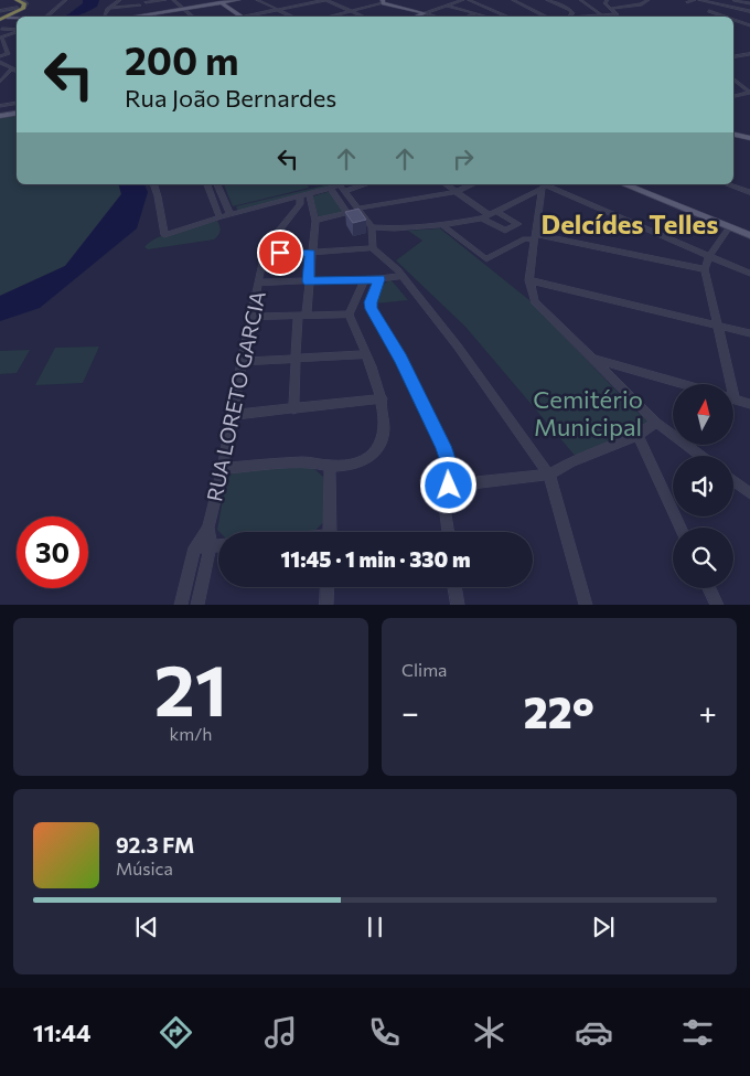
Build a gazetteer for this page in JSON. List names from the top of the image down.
{
  "streets": {
    "street": ["RUA LORETO GARCIA"]
  },
  "districts": ["Delcídes Telles"],
  "parks": ["Cemitério Municipal"],
  "north": "top",
  "page": {
    "turn": ["200 m", "Rua João Bernardes"],
    "limit": "30",
    "trip": "11:45 · 1 min · 330 m",
    "tile": [
      ["21", "km/h"],
      "Clima"
    ],
    "heat": ["−", "22°", "+"],
    "song": ["92.3 FM", "Música"],
    "tabs": "11:44"
  }
}
